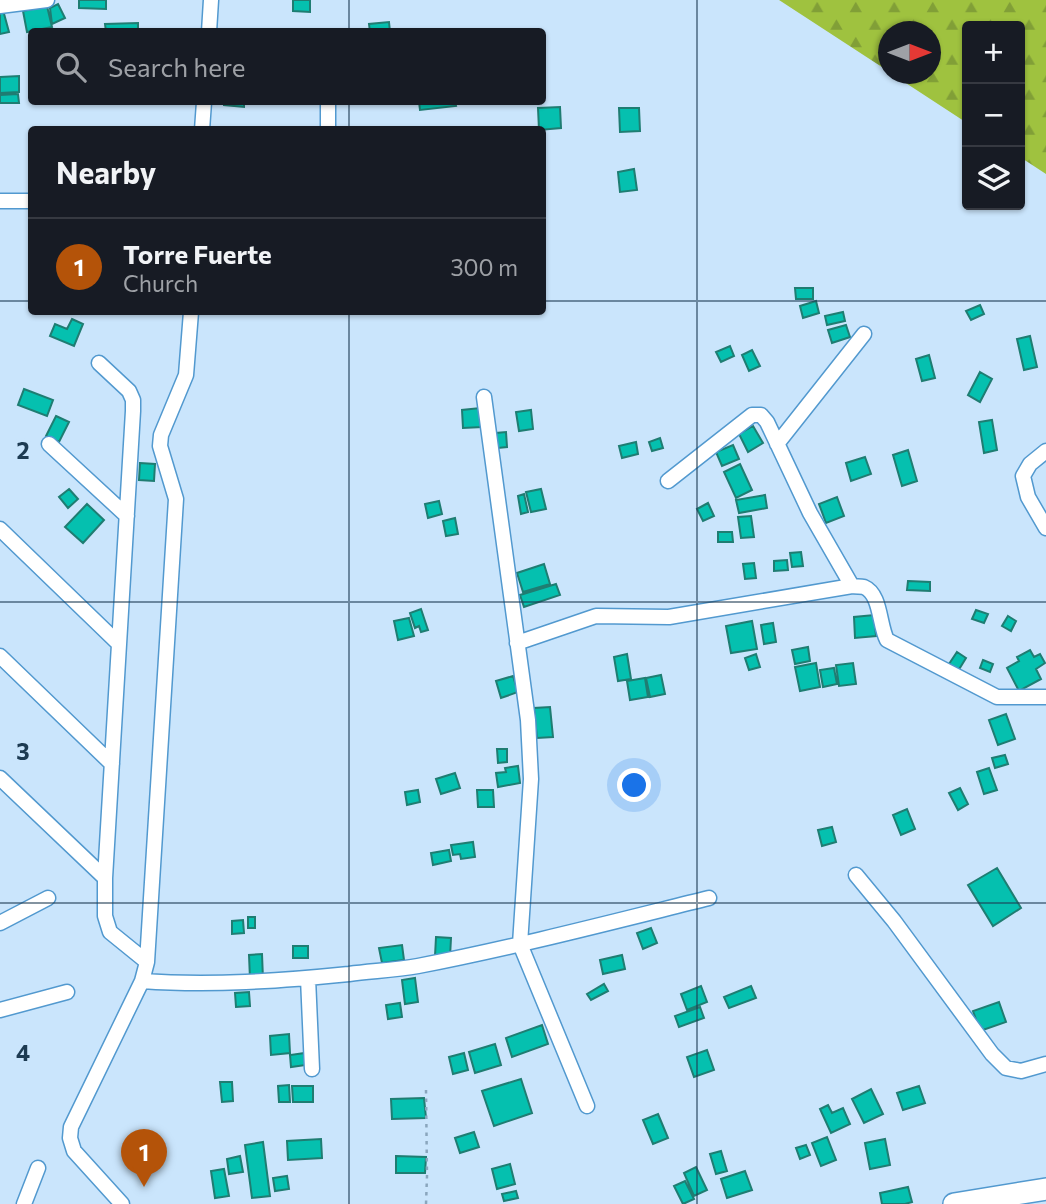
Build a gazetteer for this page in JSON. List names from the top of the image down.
{
  "north": "right",
  "page": {
    "map_buttons": ["+", "−"],
    "search": "Search here",
    "heading": "Nearby",
    "list": [
      {
        "mark": "1",
        "name": "Torre Fuerte",
        "note": "Church",
        "value": "300 m"
      }
    ],
    "pins": "1"
  },
  "grid": {
    "rows": ["2", "3", "4"]
  }
}
